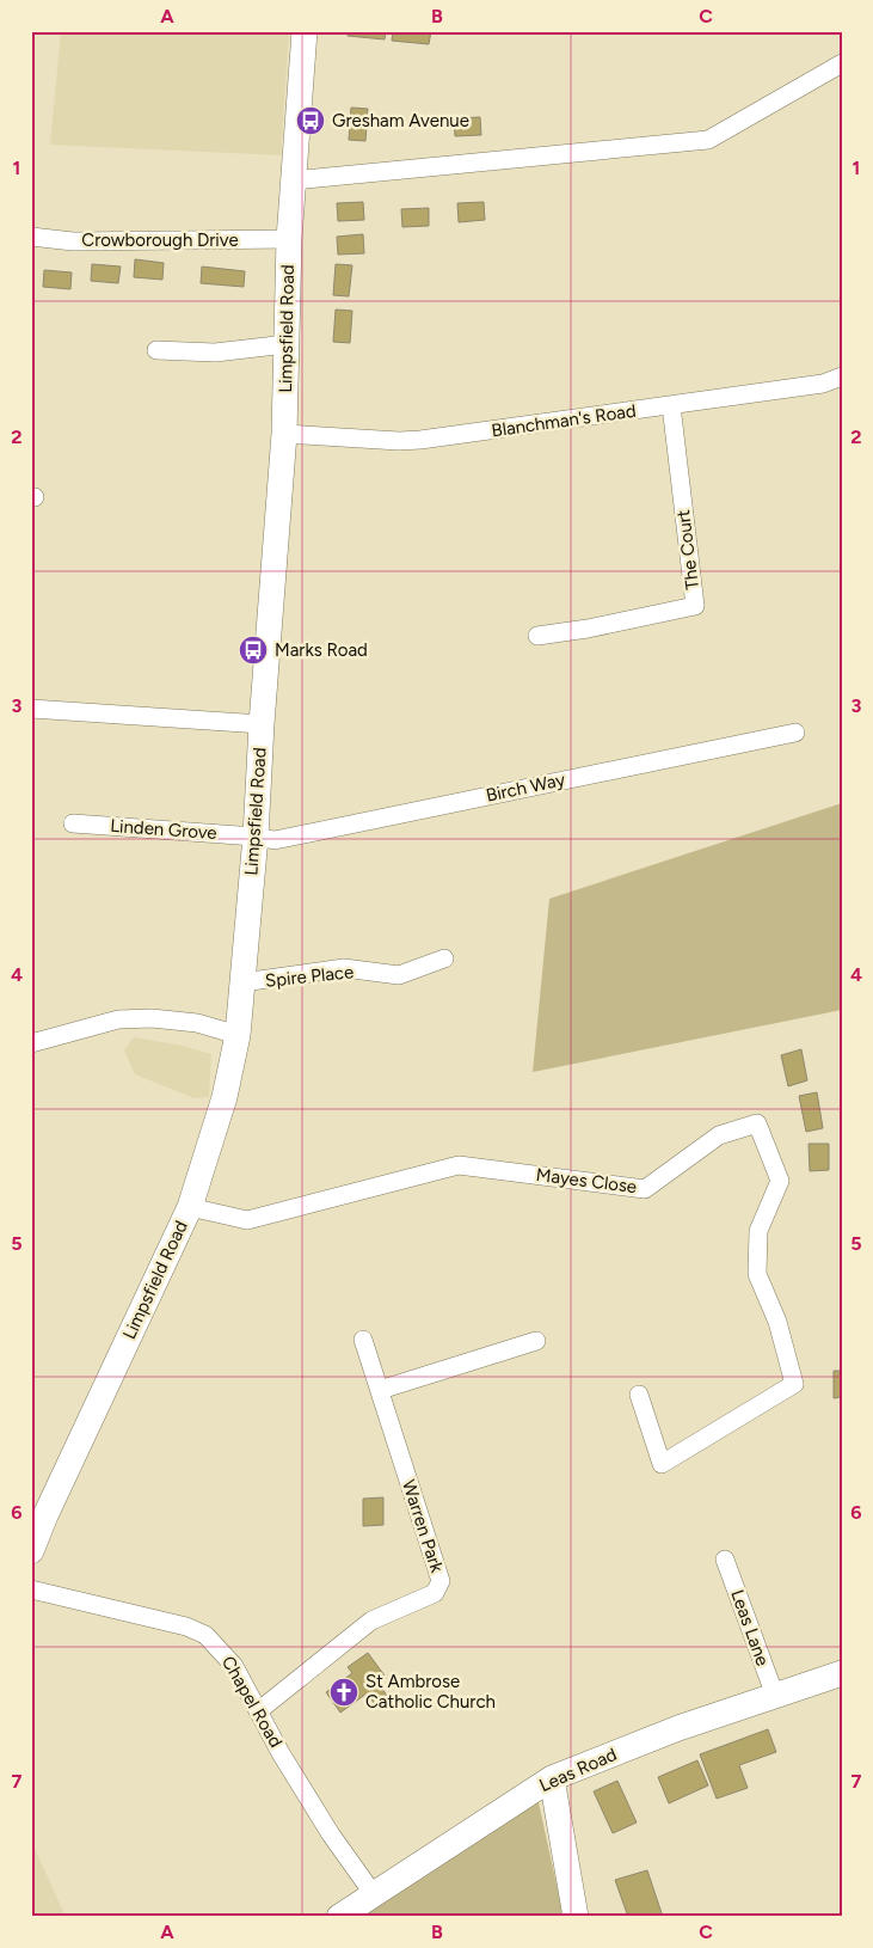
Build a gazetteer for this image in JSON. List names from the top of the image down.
{
  "streets": {
    "main road": ["Limpsfield Road", "Leas Road"],
    "street": [
      "Crowborough Drive",
      "Blanchman's Road",
      "The Court",
      "Birch Way",
      "Linden Grove",
      "Spire Place",
      "Mayes Close",
      "Warren Park",
      "Leas Lane",
      "Chapel Road"
    ]
  },
  "crossings": [
    ["Crowborough Drive", "Limpsfield Road"],
    ["Limpsfield Road", "Blanchman's Road"],
    ["Limpsfield Road", "Birch Way"],
    ["Limpsfield Road", "Linden Grove"],
    ["Limpsfield Road", "Spire Place"],
    ["Limpsfield Road", "Mayes Close"],
    ["Blanchman's Road", "The Court"],
    ["Birch Way", "Linden Grove"],
    ["Warren Park", "Chapel Road"],
    ["Leas Lane", "Leas Road"],
    ["Chapel Road", "Leas Road"]
  ],
  "places": {
    "bus stop": ["Gresham Avenue", "Marks Road"],
    "church": ["St Ambrose Catholic Church"]
  },
  "grid": {
    "columns": ["A", "B", "C"],
    "rows": [
      "1",
      "2",
      "3",
      "4",
      "5",
      "6",
      "7"
    ]
  }
}
